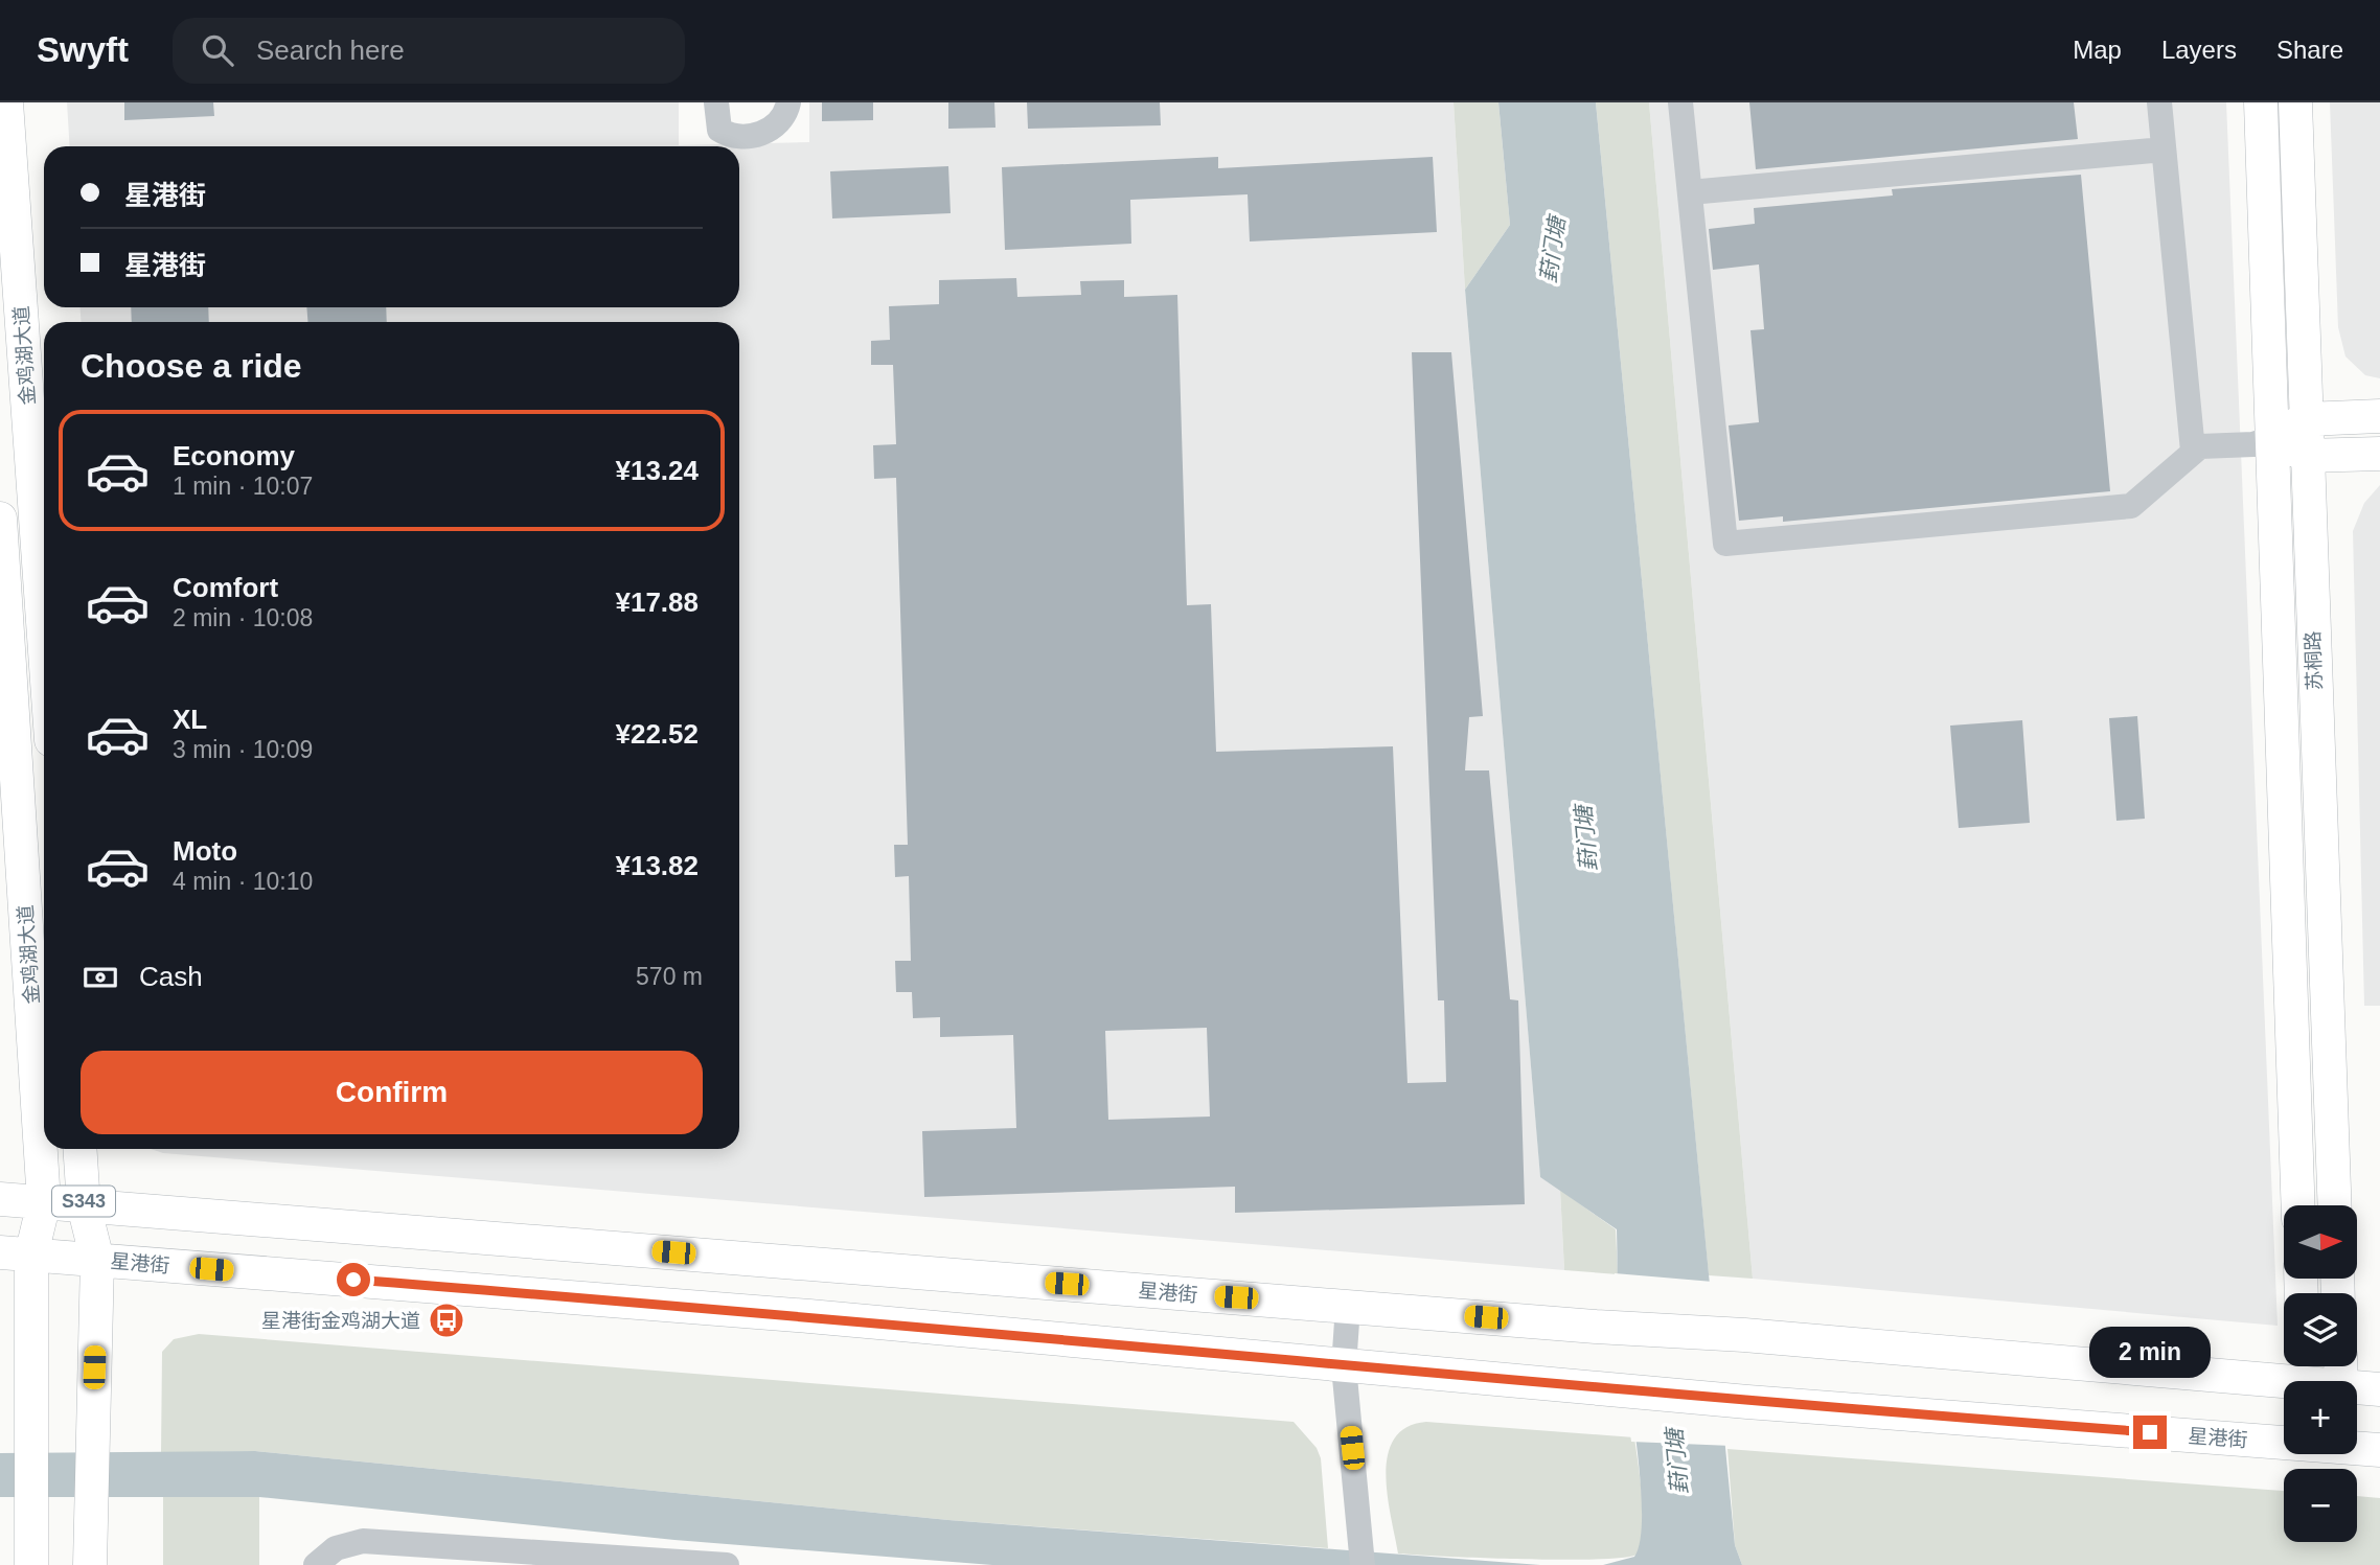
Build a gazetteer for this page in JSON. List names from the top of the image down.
{
  "streets": {
    "main road": [
      "金鸡湖大道",
      "苏桐路",
      "S343",
      "星港街"
    ]
  },
  "crossings": [
    ["金鸡湖大道", "星港街"],
    ["S343", "星港街"]
  ],
  "water": ["葑门塘"],
  "places": {
    "bus stop": ["星港街金鸡湖大道"]
  },
  "north": "right",
  "page": {
    "header": "Swyft",
    "search": "Search here",
    "nav": ["Map", "Layers", "Share"],
    "banner": ["星港街", "星港街"],
    "heading": "Choose a ride",
    "list": [
      {
        "name": "Economy",
        "note": "1 min · 10:07",
        "value": "¥13.24"
      },
      {
        "name": "Comfort",
        "note": "2 min · 10:08",
        "value": "¥17.88"
      },
      {
        "name": "XL",
        "note": "3 min · 10:09",
        "value": "¥22.52"
      },
      {
        "name": "Moto",
        "note": "4 min · 10:10",
        "value": "¥13.82"
      }
    ],
    "pay": ["Cash", "570 m"],
    "buttons": "Confirm",
    "map_buttons": ["+", "−"],
    "bubble": "2 min"
  }
}
